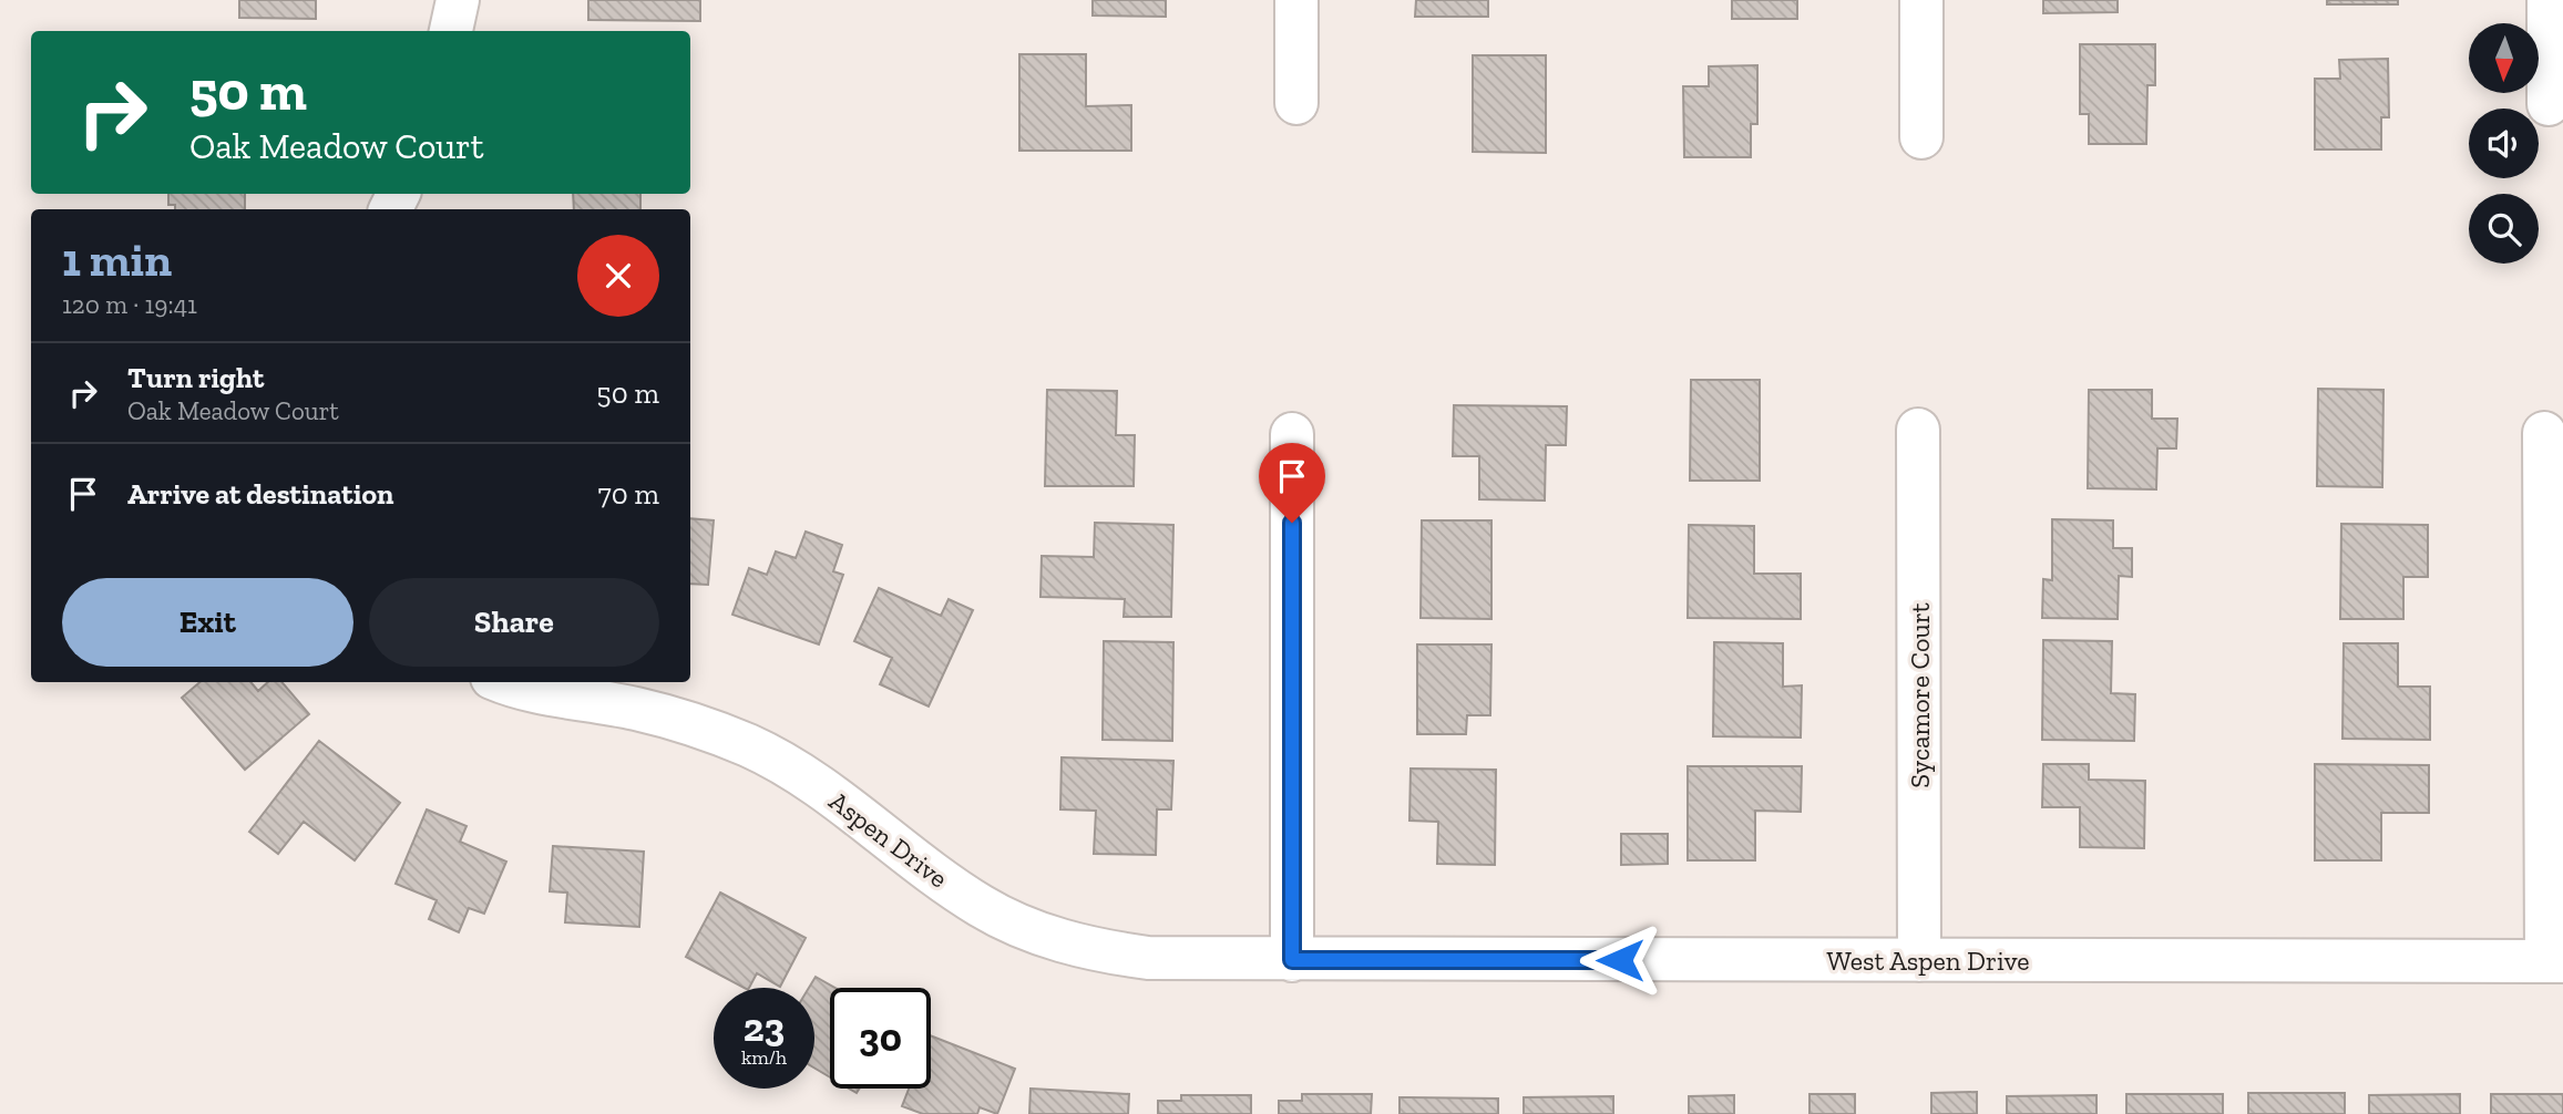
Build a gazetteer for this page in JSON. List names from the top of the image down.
{
  "streets": {
    "street": ["Sycamore Court", "Aspen Drive", "West Aspen Drive"]
  },
  "crossings": [
    ["Sycamore Court", "West Aspen Drive"],
    ["Aspen Drive", "West Aspen Drive"]
  ],
  "north": "bottom",
  "page": {
    "turn": ["50 m", "Oak Meadow Court"],
    "heading": ["1 min", "120 m · 19:41"],
    "list": [
      {
        "name": "Turn right",
        "note": "Oak Meadow Court",
        "value": "50 m"
      },
      {
        "name": "Arrive at destination",
        "value": "70 m"
      }
    ],
    "buttons": ["Exit", "Share"],
    "speed": "23 km/h",
    "limit": "30"
  }
}
